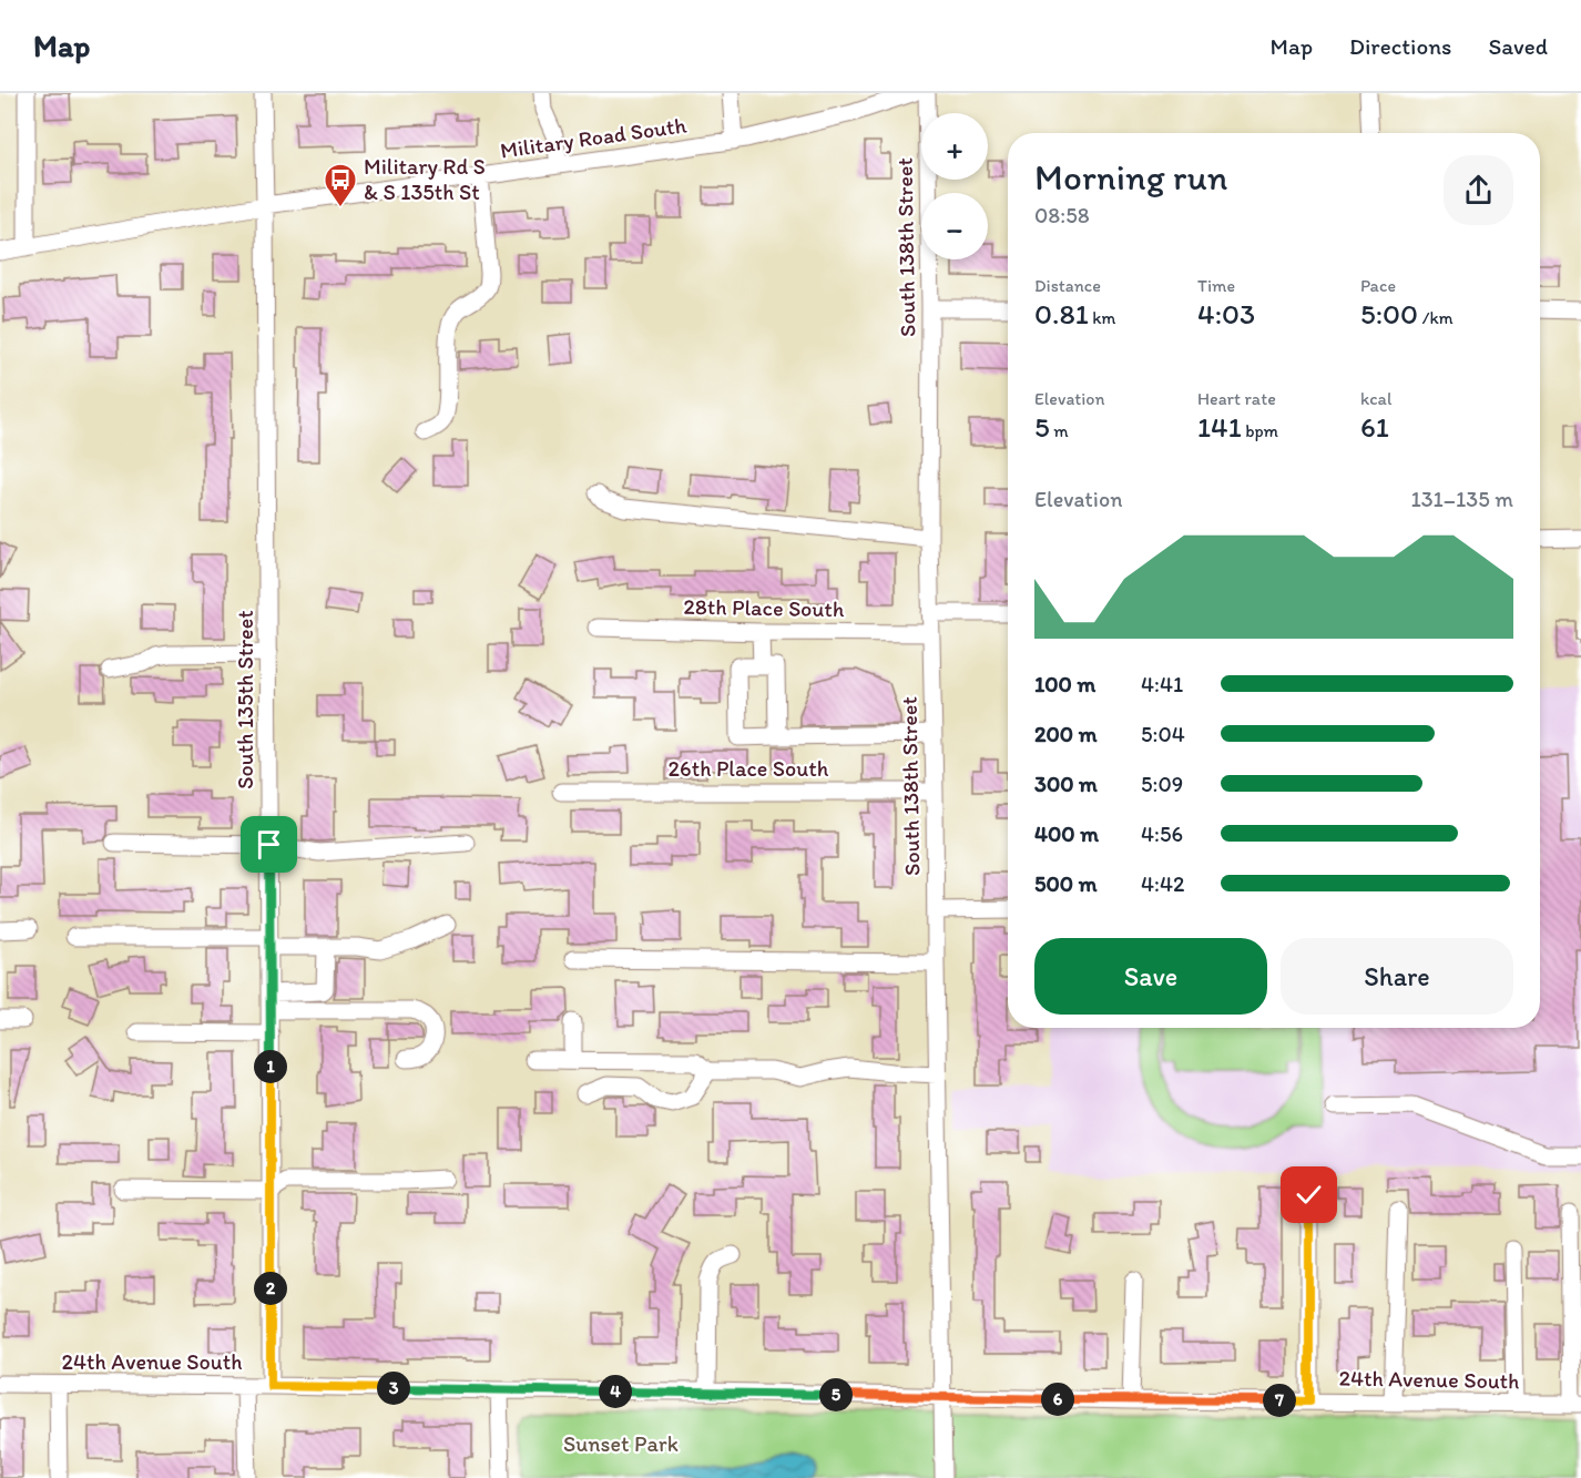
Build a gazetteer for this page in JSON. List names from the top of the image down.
{
  "streets": {
    "street": [
      "Military Road South",
      "South 138th Street",
      "28th Place South",
      "South 135th Street",
      "26th Place South",
      "24th Avenue South"
    ]
  },
  "crossings": [
    ["Military Road South", "South 135th Street"],
    ["South 138th Street", "28th Place South"],
    ["South 138th Street", "26th Place South"],
    ["South 138th Street", "24th Avenue South"],
    ["South 135th Street", "24th Avenue South"]
  ],
  "parks": ["Sunset Park"],
  "places": {
    "bus stop": ["Military Rd S & S 135th St"]
  },
  "page": {
    "header": "Map",
    "nav": ["Map", "Directions", "Saved"],
    "map_buttons": ["+", "−"],
    "heading": ["Morning run", "08:58"],
    "stats": [
      ["Distance", "0.81 km"],
      ["Time", "4:03"],
      ["Pace", "5:00 /km"],
      ["Elevation", "5 m"],
      ["Heart rate", "141 bpm"],
      ["kcal", "61"]
    ],
    "chart": ["Elevation", "131–135 m"],
    "list": [
      {
        "name": "100 m",
        "note": "4:41"
      },
      {
        "name": "200 m",
        "note": "5:04"
      },
      {
        "name": "300 m",
        "note": "5:09"
      },
      {
        "name": "400 m",
        "note": "4:56"
      },
      {
        "name": "500 m",
        "note": "4:42"
      }
    ],
    "buttons": ["Save", "Share"],
    "pins": [
      "1",
      "2",
      "3",
      "4",
      "5",
      "6",
      "7"
    ]
  }
}
